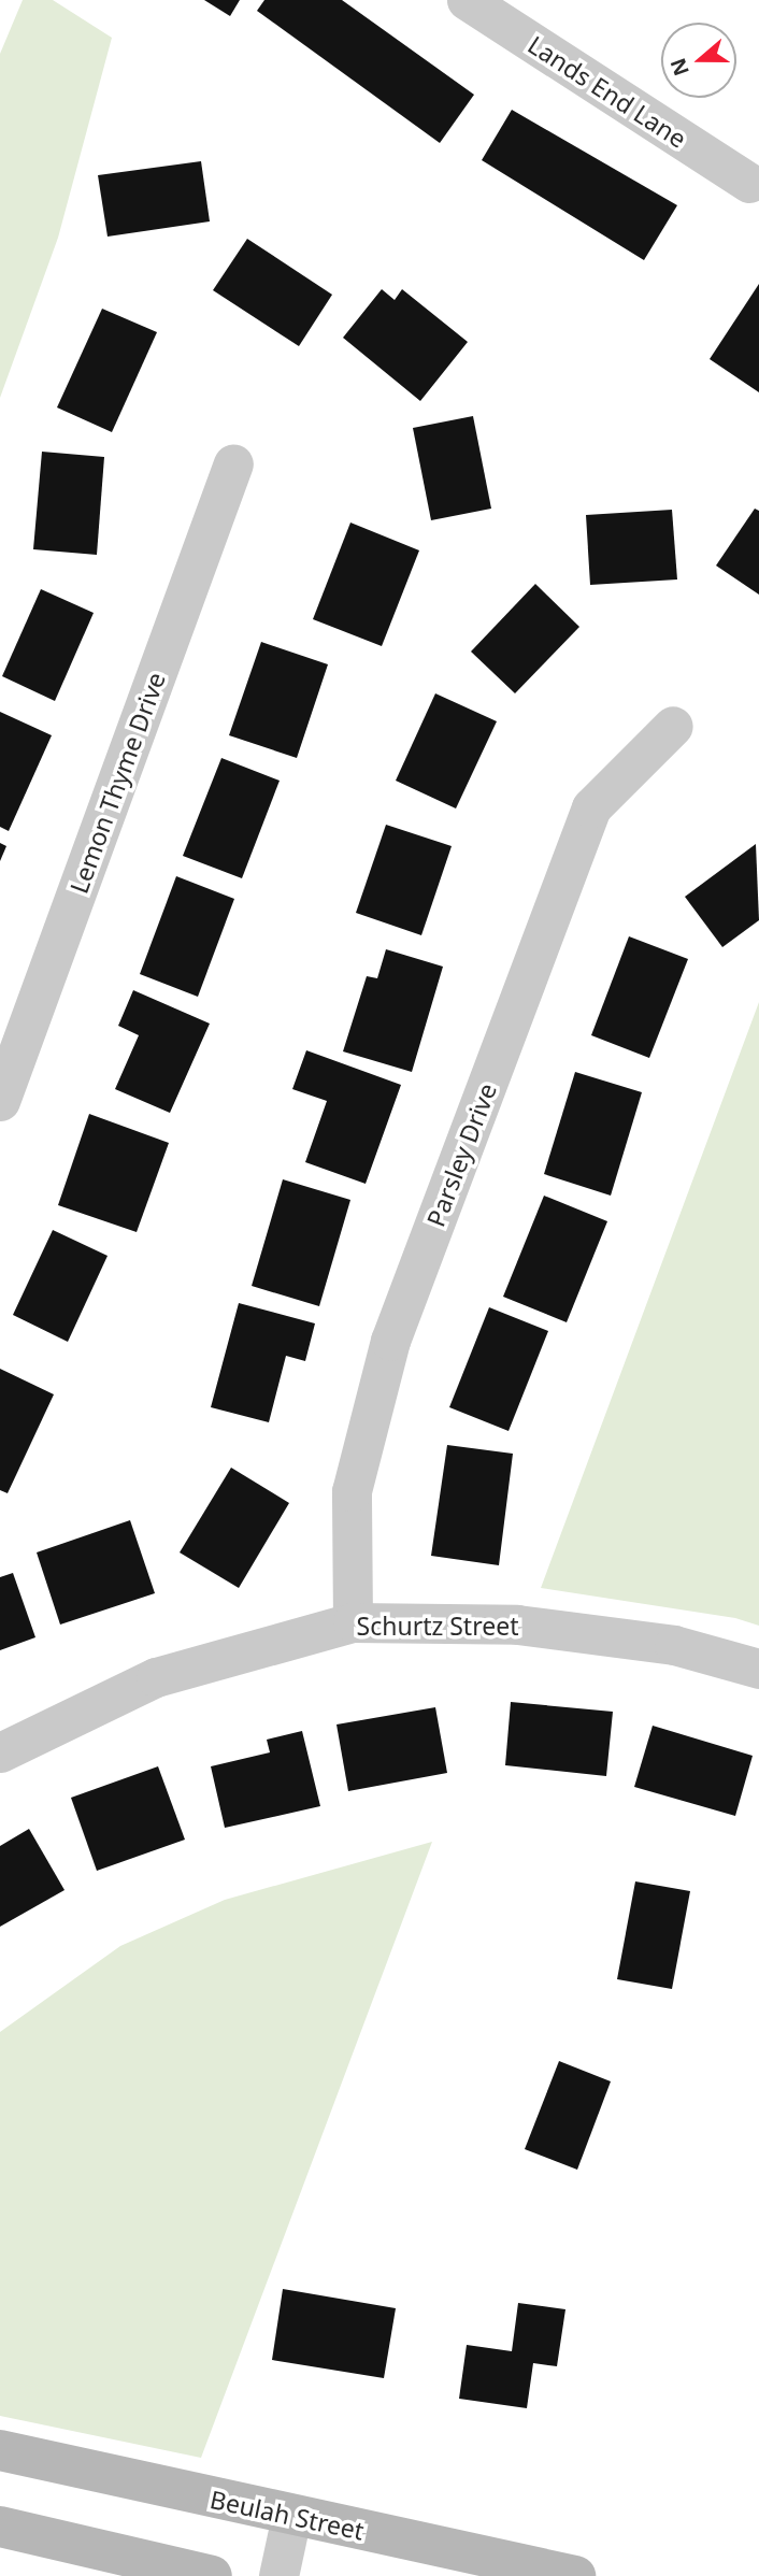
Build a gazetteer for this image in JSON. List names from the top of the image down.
{
  "streets": {
    "main road": ["Beulah Street"],
    "street": [
      "Lands End Lane",
      "Lemon Thyme Drive",
      "Parsley Drive",
      "Schurtz Street"
    ]
  },
  "crossings": [
    ["Parsley Drive", "Schurtz Street"]
  ],
  "north": "left"
}
